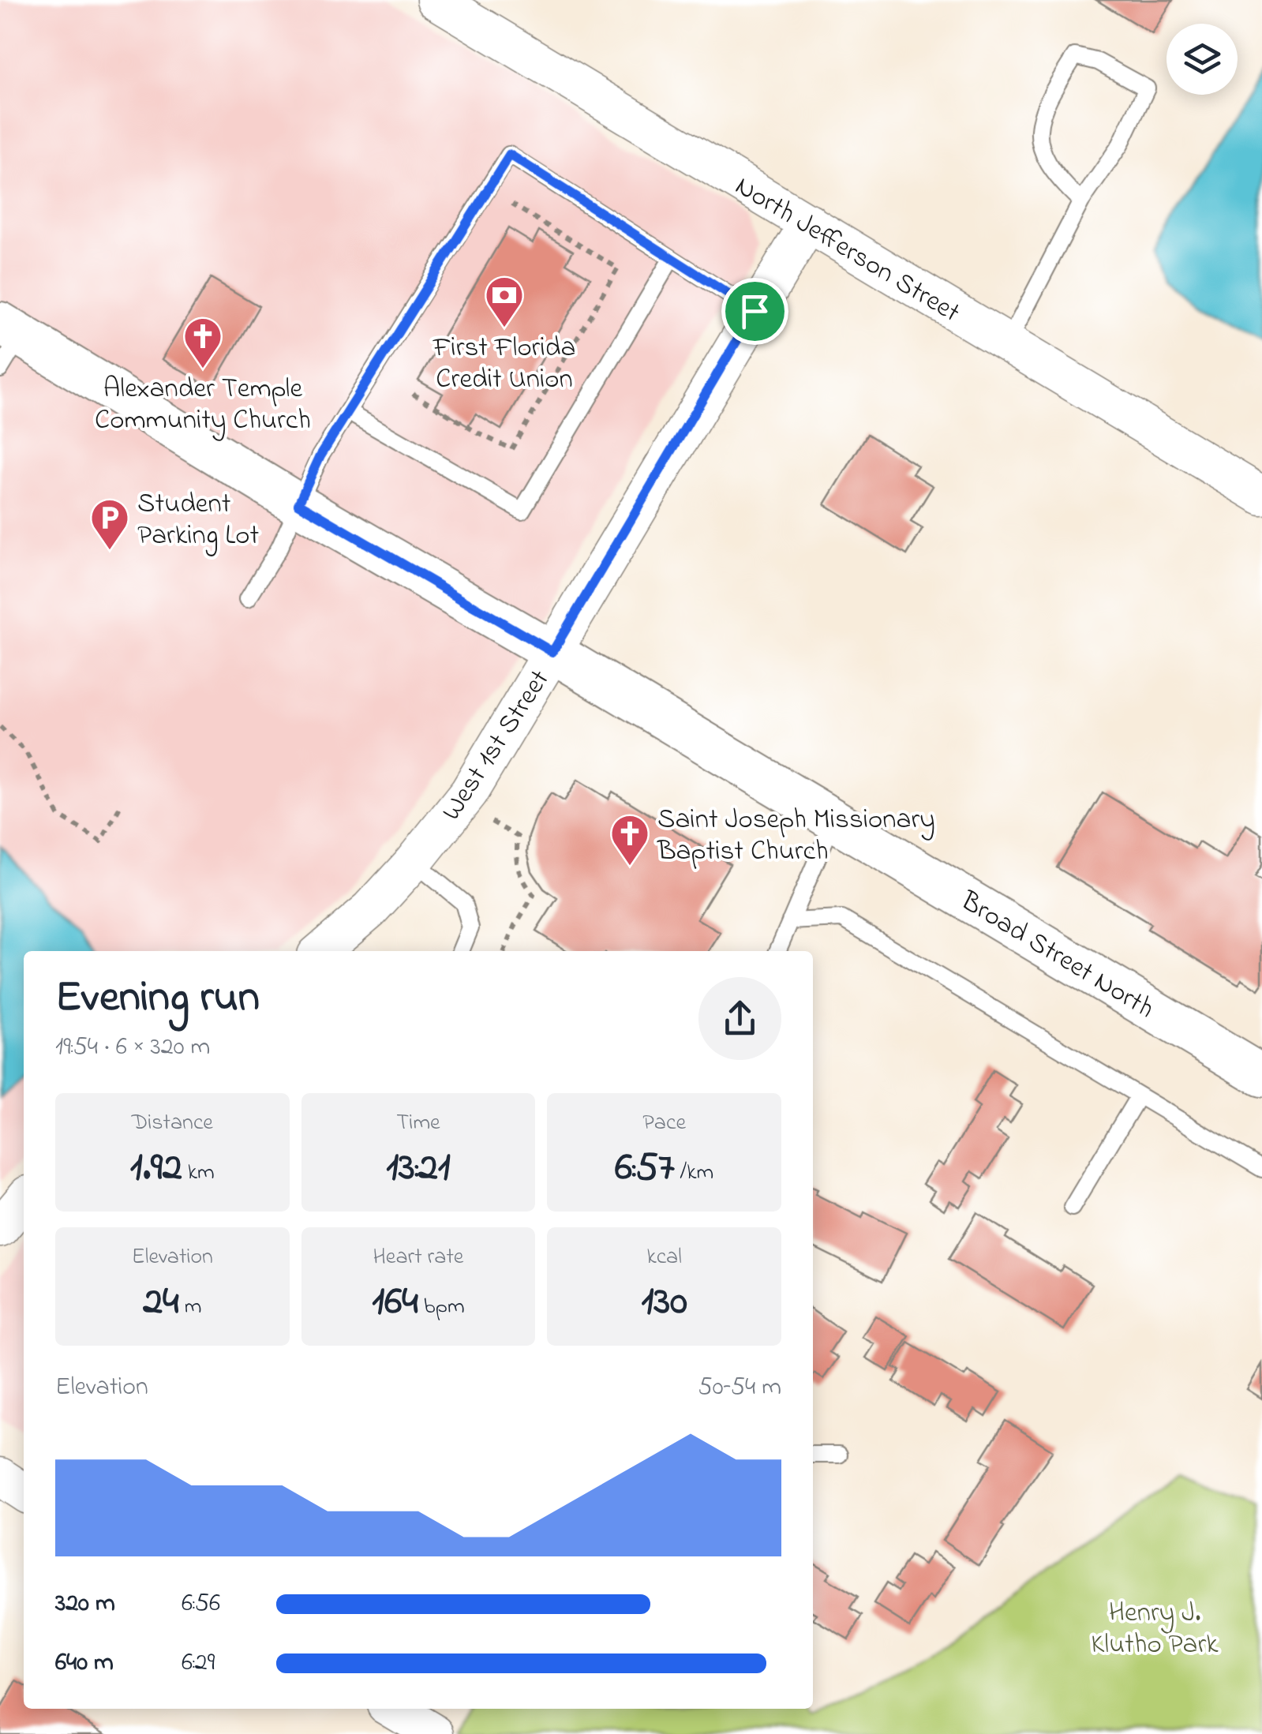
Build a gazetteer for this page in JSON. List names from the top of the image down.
{
  "streets": {
    "main road": ["Broad Street North"],
    "street": ["North Jefferson Street", "West 1st Street"]
  },
  "crossings": [
    ["North Jefferson Street", "West 1st Street"],
    ["West 1st Street", "Broad Street North"]
  ],
  "parks": ["Henry J. Klutho Park"],
  "places": {
    "bank": ["First Florida Credit Union"],
    "church": ["Alexander Temple Community Church", "Saint Joseph Missionary Baptist Church"],
    "parking": ["Student Parking Lot"]
  },
  "page": {
    "heading": ["Evening run", "19:54 · 6 × 320 m"],
    "stats": [
      ["Distance", "1.92 km"],
      ["Time", "13:21"],
      ["Pace", "6:57 /km"],
      ["Elevation", "24 m"],
      ["Heart rate", "164 bpm"],
      ["kcal", "130"]
    ],
    "chart": ["Elevation", "50–54 m"],
    "list": [
      {
        "name": "320 m",
        "note": "6:56"
      },
      {
        "name": "640 m",
        "note": "6:29"
      }
    ]
  }
}
